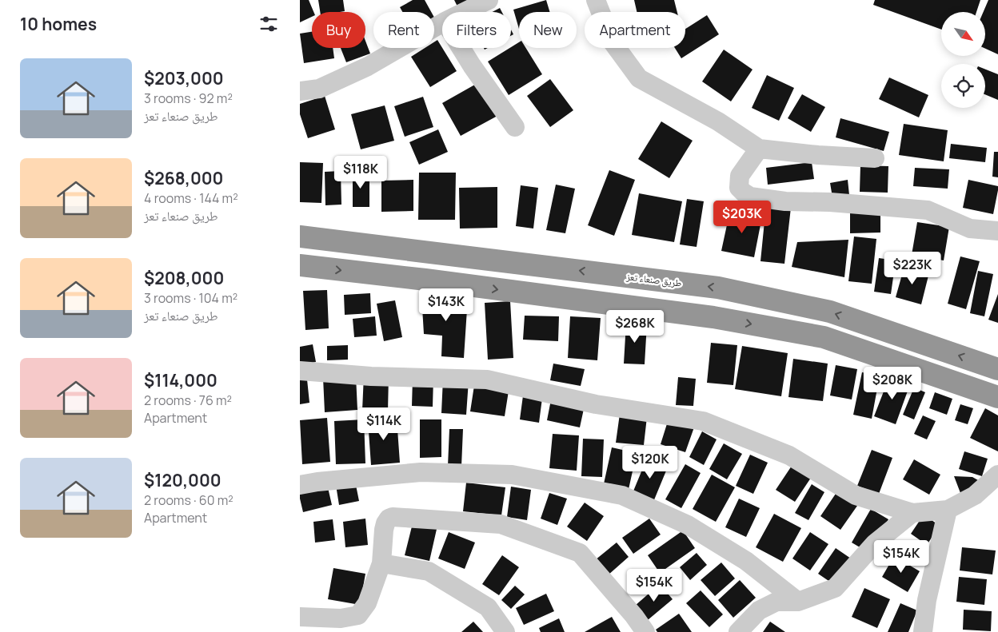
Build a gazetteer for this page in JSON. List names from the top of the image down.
{
  "streets": {
    "highway": ["طريق صنعاء تعز"]
  },
  "north": "bottom right",
  "page": {
    "heading": "10 homes",
    "chip": [
      "Buy",
      "Rent",
      "Filters",
      "New",
      "Apartment"
    ],
    "list": [
      {
        "name": "$203,000",
        "note": "3 rooms · 92 m² · طريق صنعاء تعز"
      },
      {
        "name": "$268,000",
        "note": "4 rooms · 144 m² · طريق صنعاء تعز"
      },
      {
        "name": "$208,000",
        "note": "3 rooms · 104 m² · طريق صنعاء تعز"
      },
      {
        "name": "$114,000",
        "note": "2 rooms · 76 m² · Apartment"
      },
      {
        "name": "$120,000",
        "note": "2 rooms · 60 m² · Apartment"
      }
    ],
    "price": [
      "$118K",
      "$203K",
      "$223K",
      "$143K",
      "$268K",
      "$208K",
      "$114K",
      "$120K",
      "$154K",
      "$154K"
    ]
  }
}
